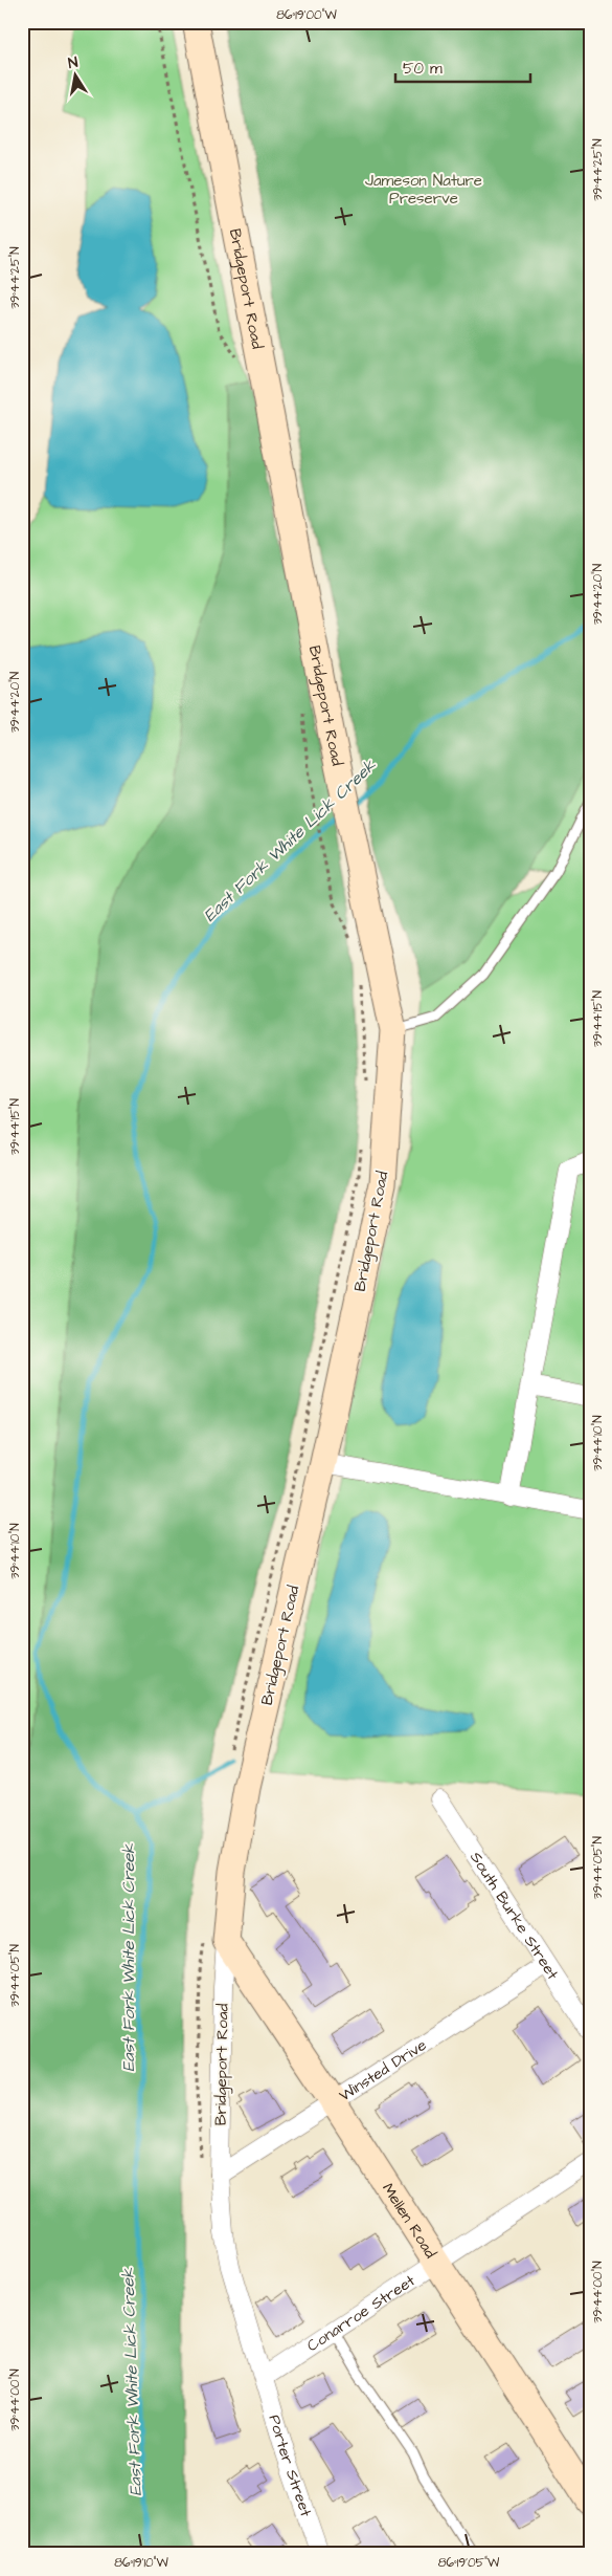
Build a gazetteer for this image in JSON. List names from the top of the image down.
{
  "streets": {
    "street": [
      "Bridgeport Road",
      "South Burke Street",
      "Winsted Drive",
      "Mellen Road",
      "Conarroe Street",
      "Porter Street"
    ]
  },
  "crossings": [
    ["Bridgeport Road", "Winsted Drive"],
    ["Bridgeport Road", "Mellen Road"],
    ["Bridgeport Road", "Conarroe Street"],
    ["Bridgeport Road", "Porter Street"],
    ["South Burke Street", "Winsted Drive"],
    ["Winsted Drive", "Mellen Road"],
    ["Mellen Road", "Conarroe Street"],
    ["Conarroe Street", "Porter Street"]
  ],
  "water": ["East Fork White Lick Creek"],
  "parks": ["Jameson Nature Preserve"],
  "scale_bar": "50 m",
  "north": "top",
  "coordinates": [
    "86°19'00\"W",
    "39°44'25\"N",
    "39°44'20\"N",
    "39°44'15\"N",
    "39°44'10\"N",
    "39°44'05\"N",
    "39°44'00\"N",
    "86°19'10\"W",
    "86°19'05\"W"
  ]
}
